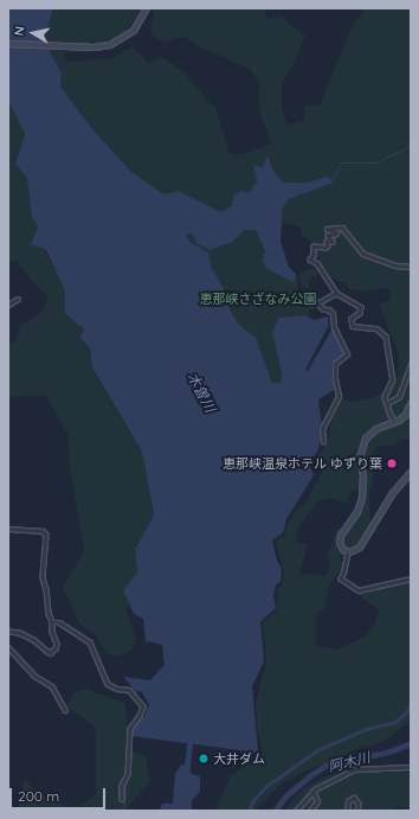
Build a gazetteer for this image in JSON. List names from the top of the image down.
{
  "water": ["木曽川", "阿木川"],
  "parks": ["恵那峡さざなみ公園"],
  "places": ["恵那峡温泉ホテル ゆずり葉", "大井ダム"],
  "scale_bar": "200 m",
  "north": "left"
}
